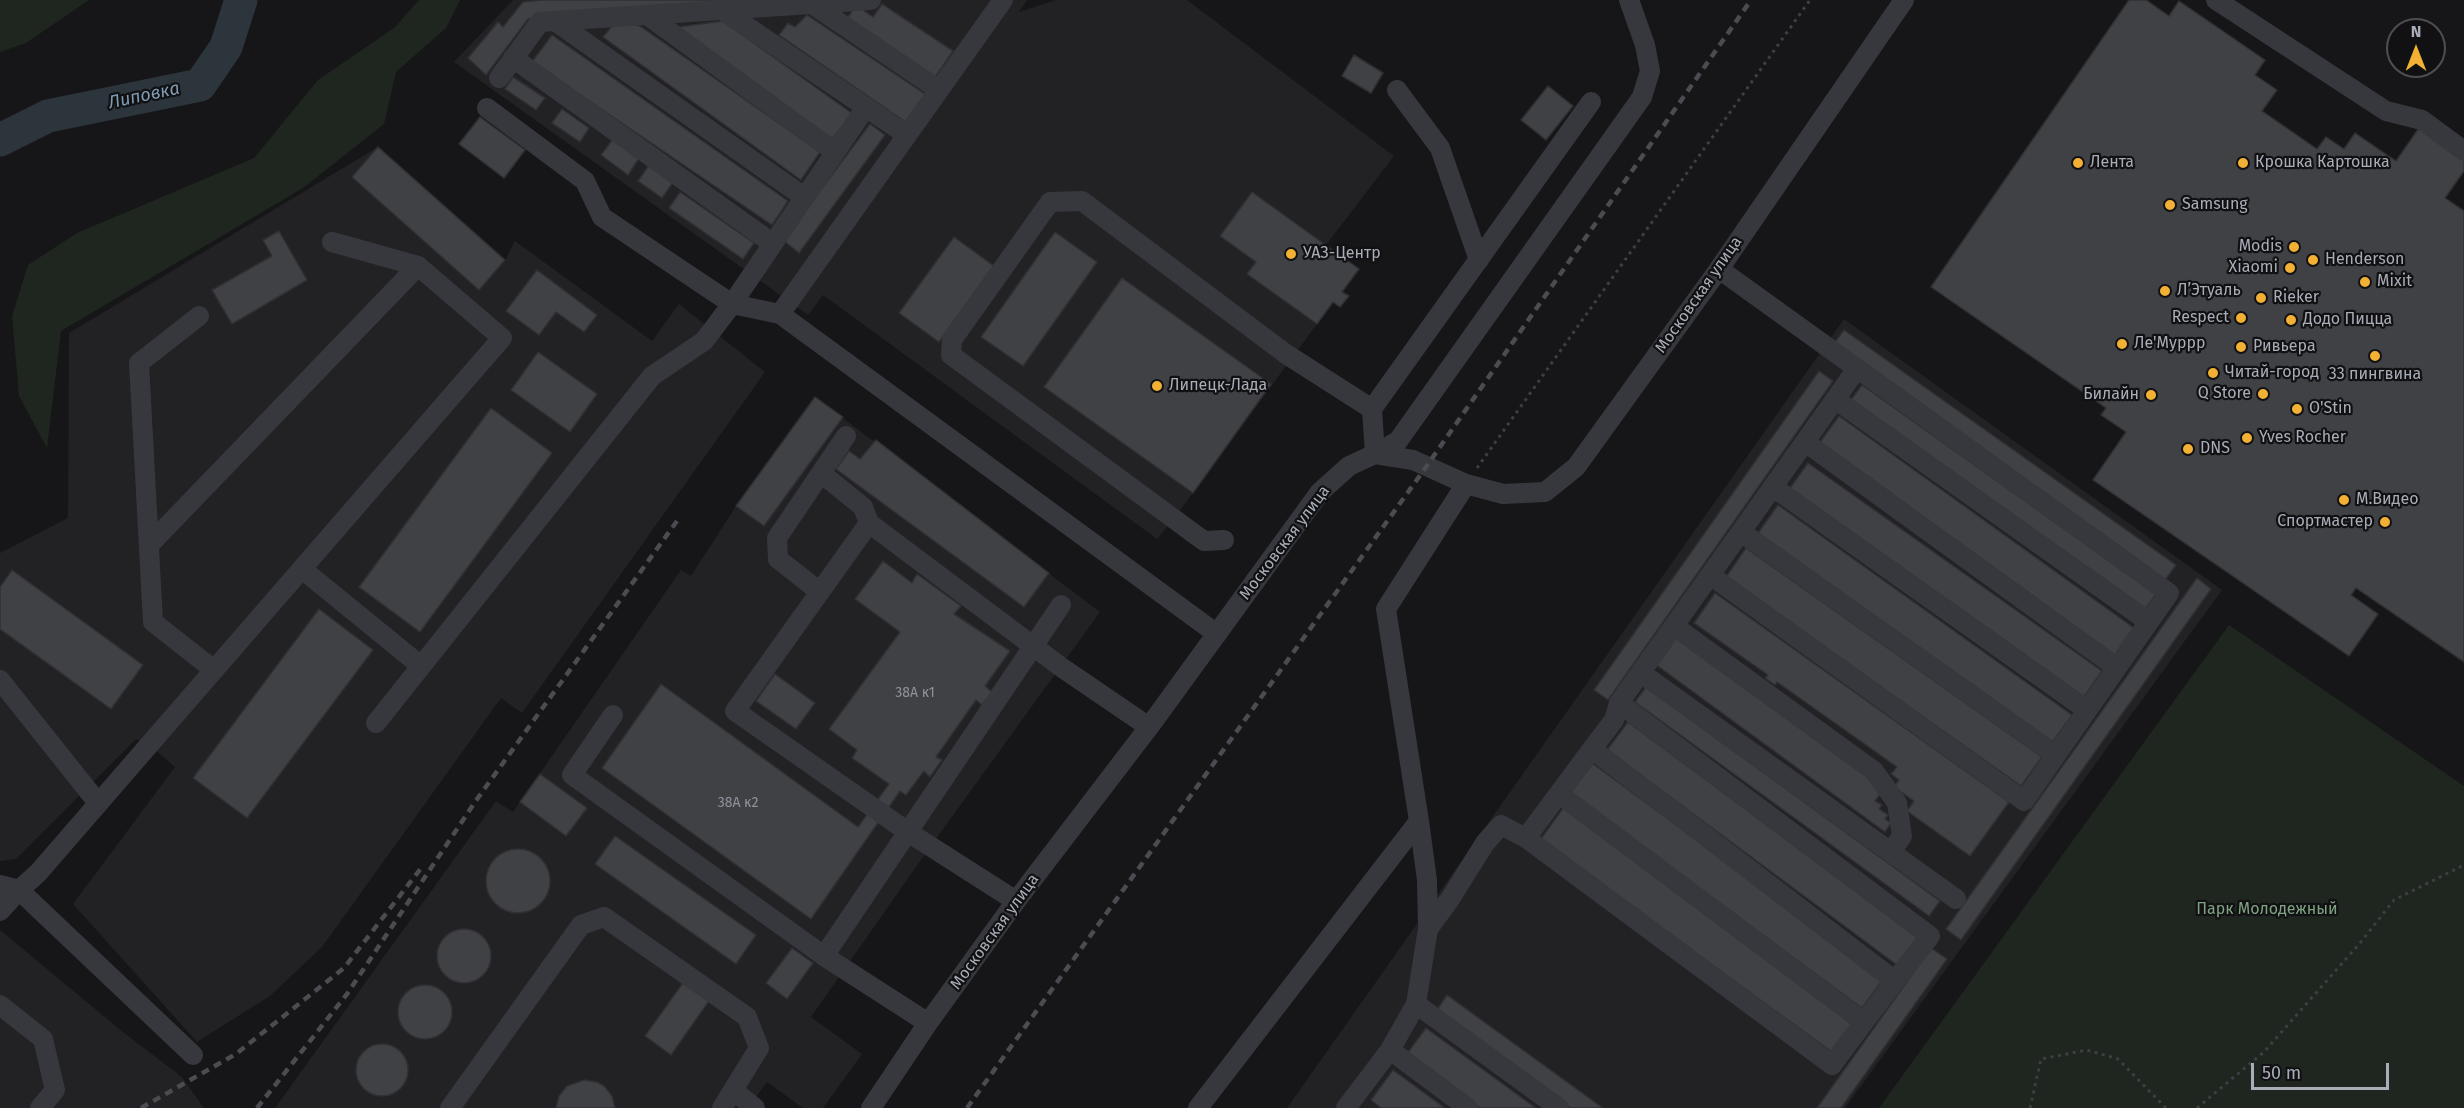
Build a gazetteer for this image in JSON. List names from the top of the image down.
{
  "streets": {
    "street": ["Московская улица"]
  },
  "water": ["Липовка"],
  "parks": ["Парк Молодежный"],
  "places": [
    "Лента",
    "Крошка Картошка",
    "Samsung",
    "Modis",
    "УАЗ-Центр",
    "Henderson",
    "Xiaomi",
    "Mixit",
    "Л’Этуаль",
    "Rieker",
    "Respect",
    "Додо Пицца",
    "Ле'Муррр",
    "Ривьера",
    "33 пингвина",
    "Читай-город",
    "Липецк-Лада",
    "Q Store",
    "Билайн",
    "O'Stin",
    "Yves Rocher",
    "DNS",
    "М.Видео",
    "Спортмастер"
  ],
  "house_numbers": ["38А к1", "38А к2"],
  "scale_bar": "50 m",
  "north": "top"
}
